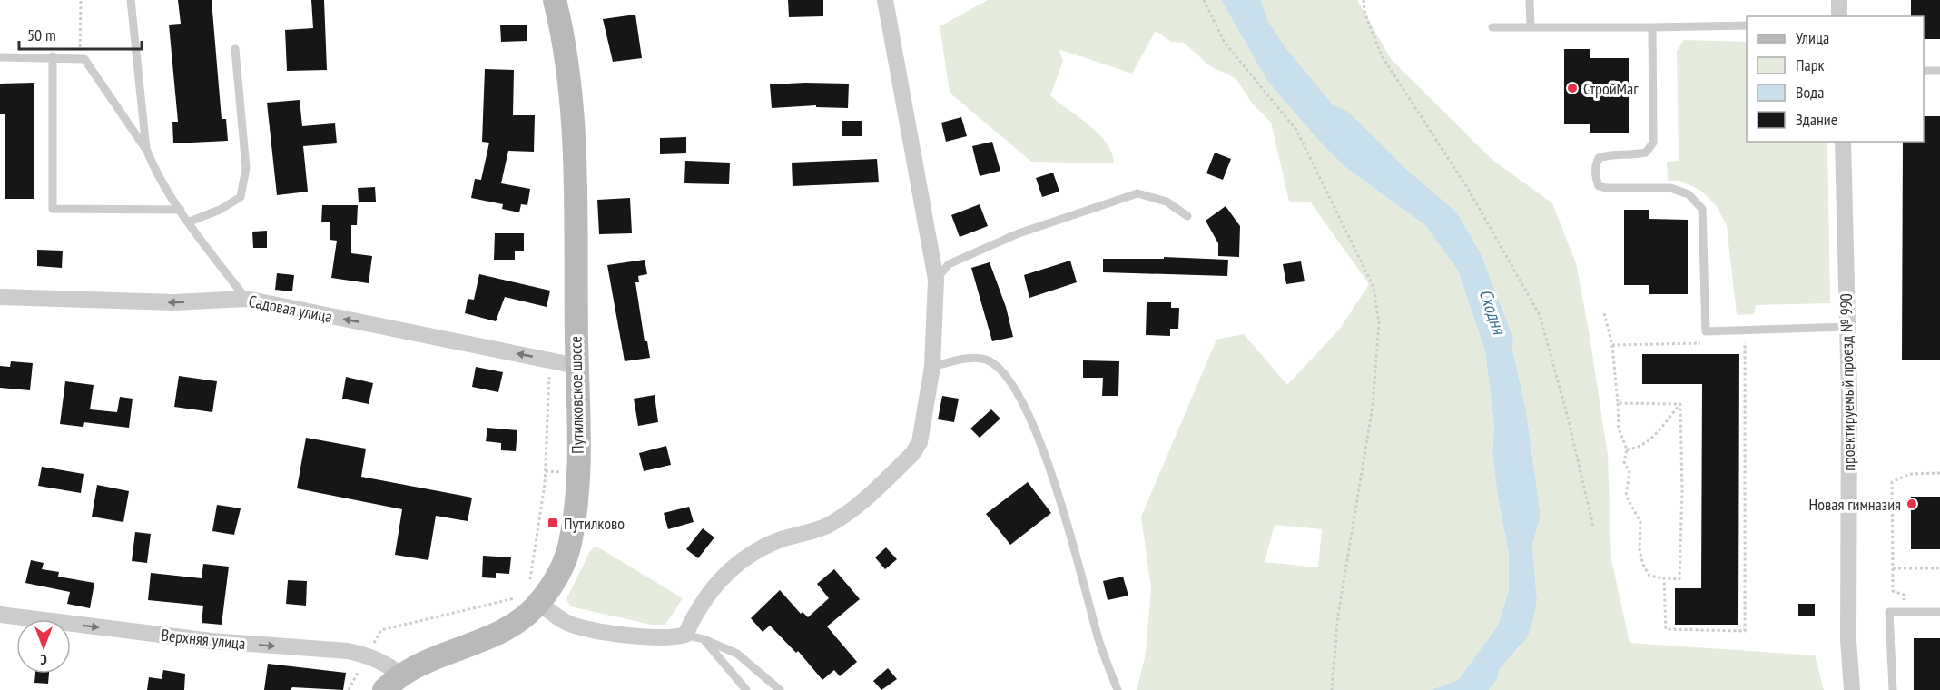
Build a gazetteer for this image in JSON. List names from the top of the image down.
{
  "streets": {
    "main road": ["Путилковское шоссе"],
    "street": ["Садовая улица", "проектируемый проезд № 990", "Верхняя улица"]
  },
  "crossings": [
    ["Садовая улица", "Путилковское шоссе"],
    ["Путилковское шоссе", "Верхняя улица"]
  ],
  "one_way": ["Садовая улица", "Верхняя улица"],
  "water": ["Сходня"],
  "places": {
    "other": ["СтройМаг", "Новая гимназия"],
    "transit": ["Путилково"]
  },
  "legend": [
    "Улица",
    "Парк",
    "Вода",
    "Здание"
  ],
  "scale_bar": "50 m",
  "north": "bottom"
}
